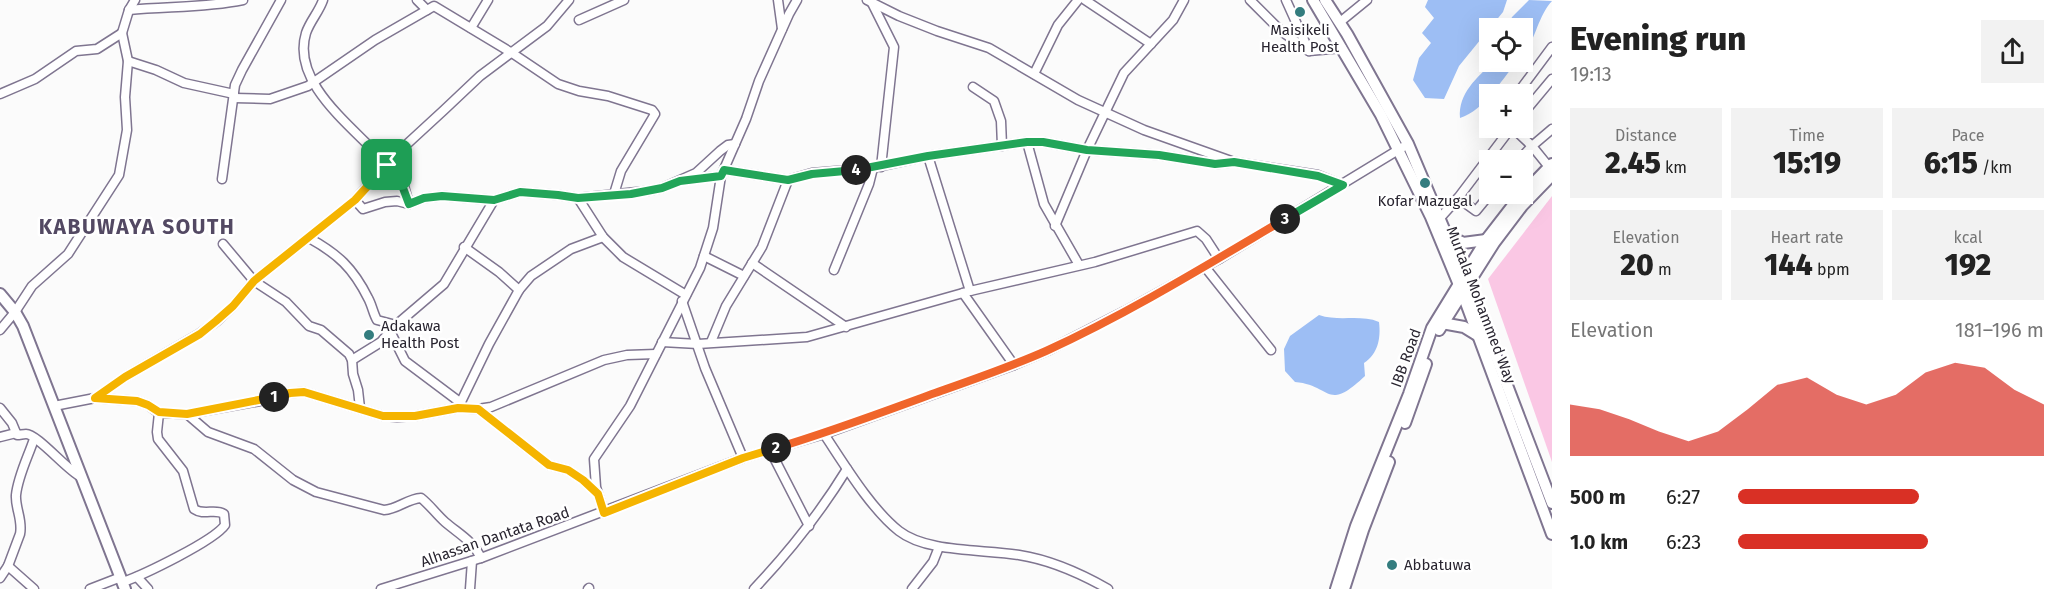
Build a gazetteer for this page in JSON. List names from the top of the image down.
{
  "streets": {
    "main road": ["Murtala Mohammed Way", "IBB Road"],
    "street": ["Alhassan Dantata Road"]
  },
  "crossings": [
    ["Murtala Mohammed Way", "IBB Road"],
    ["Murtala Mohammed Way", "Alhassan Dantata Road"]
  ],
  "districts": ["KABUWAYA SOUTH"],
  "places": [
    "Maisikeli Health Post",
    "Kofar Mazugal",
    "Adakawa Health Post",
    "Abbatuwa"
  ],
  "page": {
    "heading": ["Evening run", "19:13"],
    "map_buttons": ["+", "−"],
    "stats": [
      ["Distance", "2.45 km"],
      ["Time", "15:19"],
      ["Pace", "6:15 /km"],
      ["Elevation", "20 m"],
      ["Heart rate", "144 bpm"],
      ["kcal", "192"]
    ],
    "pins": [
      "4",
      "3",
      "1",
      "2"
    ],
    "chart": ["Elevation", "181–196 m"],
    "list": [
      {
        "name": "500 m",
        "note": "6:27"
      },
      {
        "name": "1.0 km",
        "note": "6:23"
      }
    ]
  }
}
